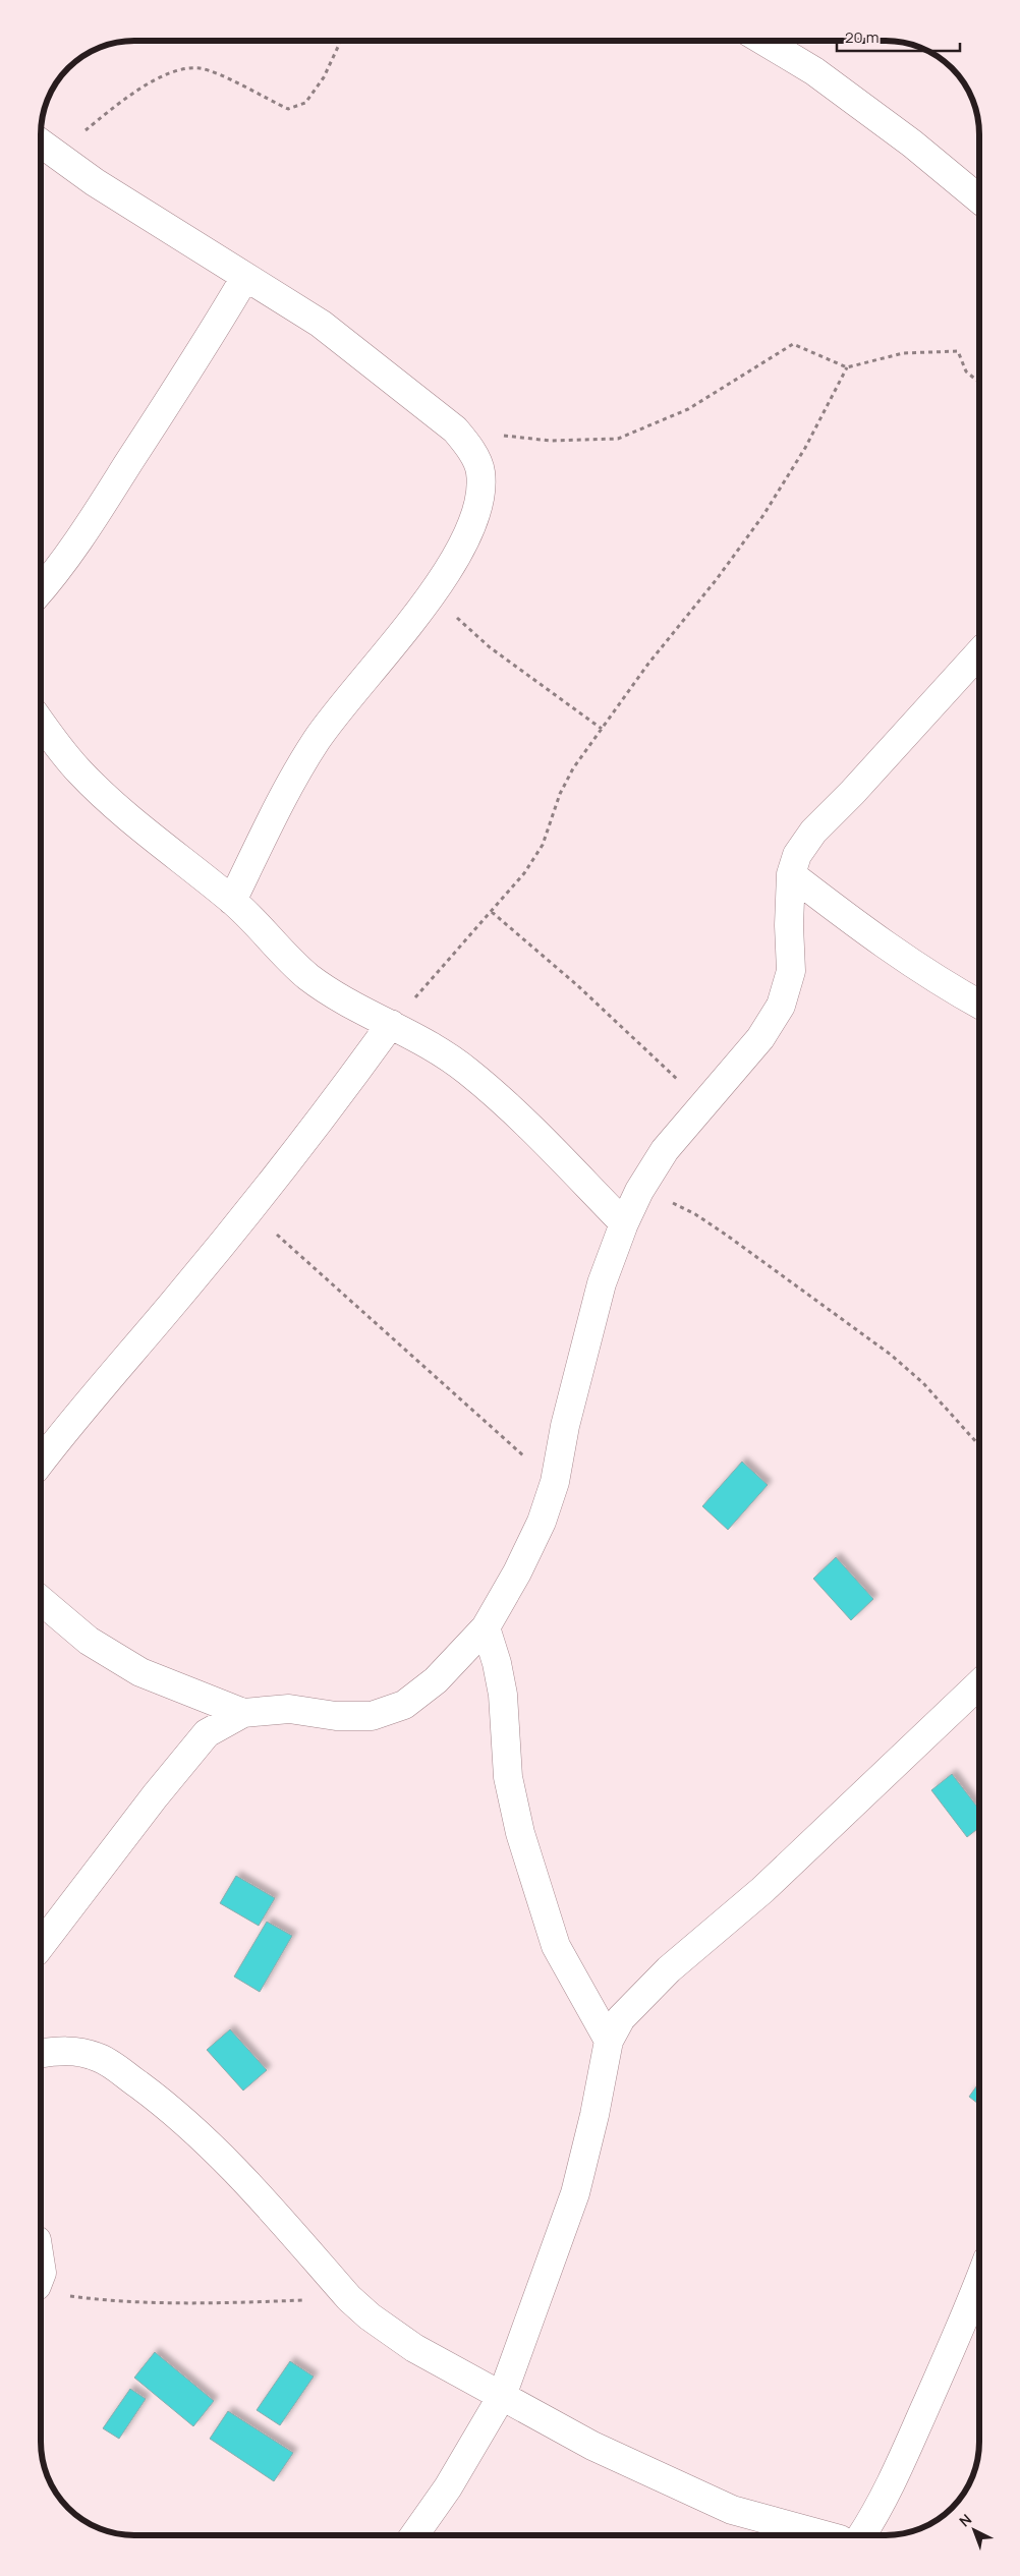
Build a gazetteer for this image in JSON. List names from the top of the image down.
{
  "scale_bar": "20 m",
  "north": "top left"
}
